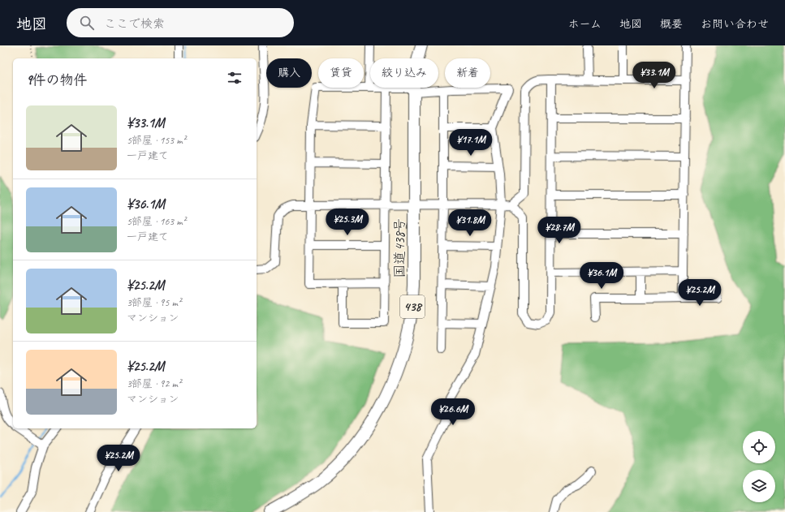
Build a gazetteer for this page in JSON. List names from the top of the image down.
{
  "streets": {
    "highway": ["国道438号", "438"]
  },
  "page": {
    "header": "地図",
    "search": "ここで検索",
    "nav": [
      "ホーム",
      "地図",
      "概要",
      "お問い合わせ"
    ],
    "chip": [
      "購入",
      "賃貸",
      "絞り込み",
      "新着"
    ],
    "heading": "9件の物件",
    "price": [
      "¥33.1M",
      "¥17.1M",
      "¥25.3M",
      "¥31.8M",
      "¥28.7M",
      "¥36.1M",
      "¥25.2M",
      "¥26.6M",
      "¥25.2M"
    ],
    "list": [
      {
        "name": "¥33.1M",
        "note": "5部屋 · 153 m² · 一戸建て"
      },
      {
        "name": "¥36.1M",
        "note": "5部屋 · 163 m² · 一戸建て"
      },
      {
        "name": "¥25.2M",
        "note": "3部屋 · 95 m² · マンション"
      },
      {
        "name": "¥25.2M",
        "note": "3部屋 · 92 m² · マンション"
      }
    ]
  }
}
